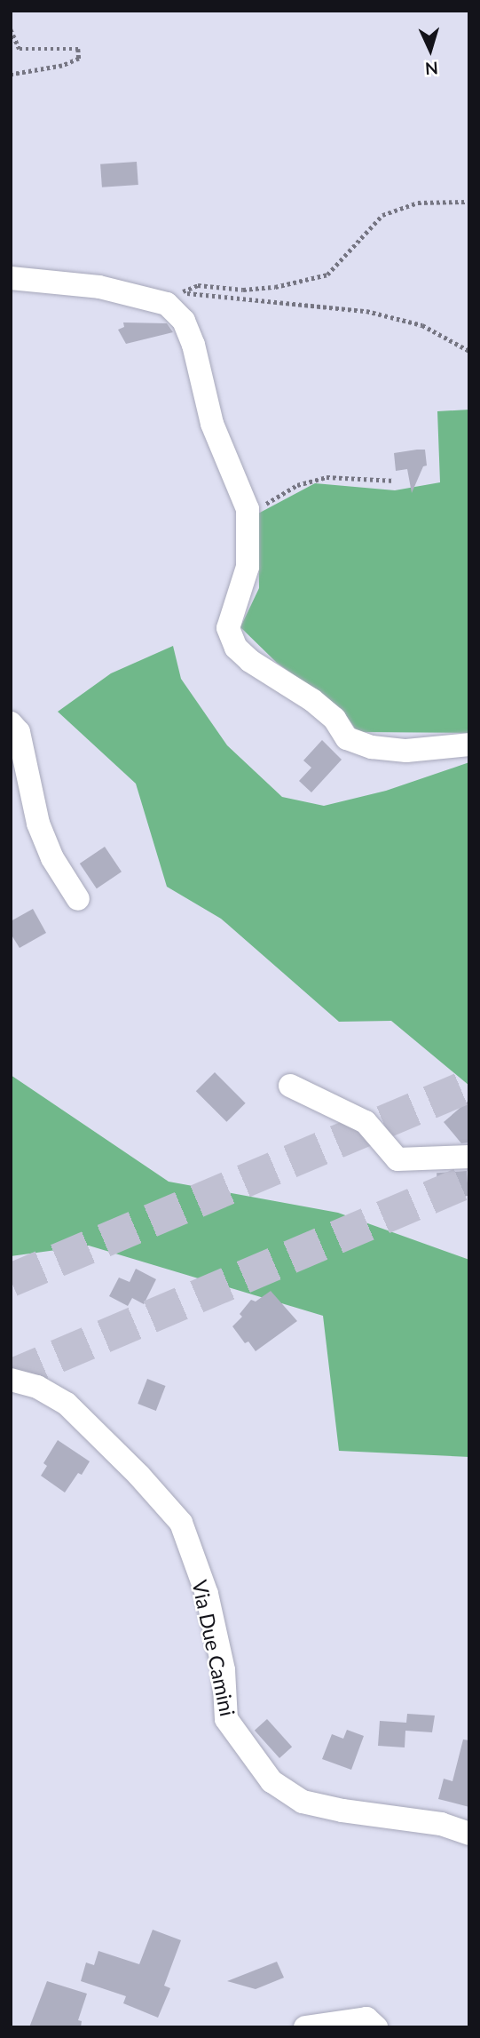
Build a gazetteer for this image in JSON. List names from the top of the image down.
{
  "streets": {
    "street": ["Via Due Camini"]
  },
  "north": "bottom"
}
